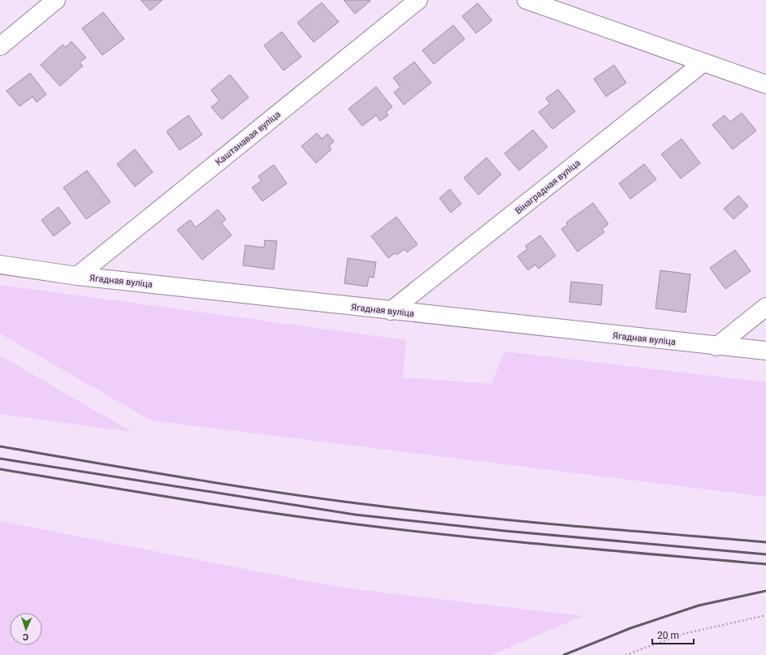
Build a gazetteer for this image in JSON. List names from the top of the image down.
{
  "streets": {
    "street": ["Каштанавая вуліца", "Вінаградная вуліца", "Ягадная вуліца"]
  },
  "crossings": [
    ["Каштанавая вуліца", "Ягадная вуліца"],
    ["Вінаградная вуліца", "Ягадная вуліца"]
  ],
  "scale_bar": "20 m",
  "north": "bottom"
}
